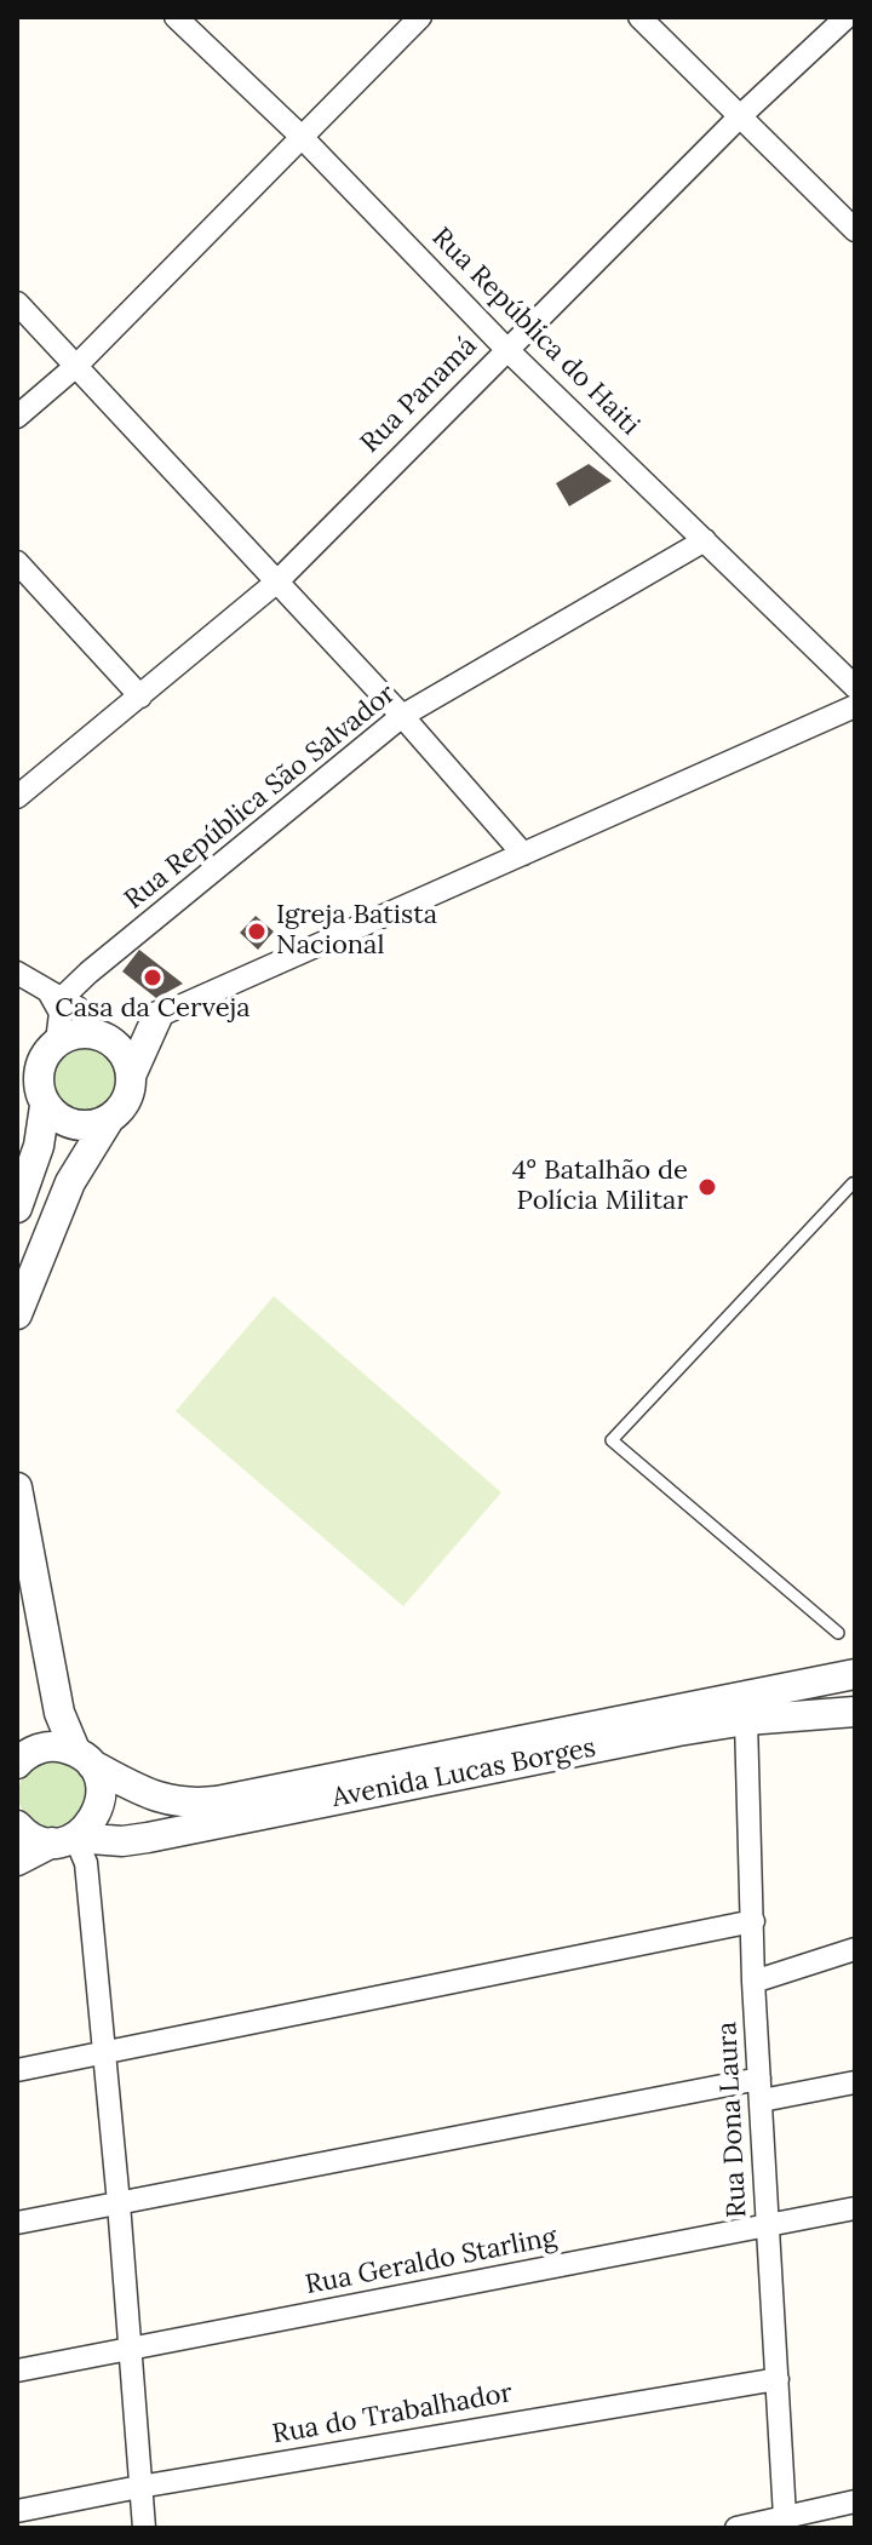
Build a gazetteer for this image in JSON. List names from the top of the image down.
{
  "streets": {
    "street": [
      "Rua República do Haiti",
      "Rua Panamá",
      "Rua República São Salvador",
      "Avenida Lucas Borges",
      "Rua Dona Laura",
      "Rua Geraldo Starling",
      "Rua do Trabalhador"
    ]
  },
  "crossings": [
    ["Rua República do Haiti", "Rua Panamá"],
    ["Rua República do Haiti", "Rua República São Salvador"],
    ["Avenida Lucas Borges", "Rua Dona Laura"],
    ["Rua Dona Laura", "Rua Geraldo Starling"],
    ["Rua Dona Laura", "Rua do Trabalhador"]
  ],
  "places": ["Igreja Batista Nacional", "Casa da Cerveja", "4° Batalhão de Polícia Militar"]
}
